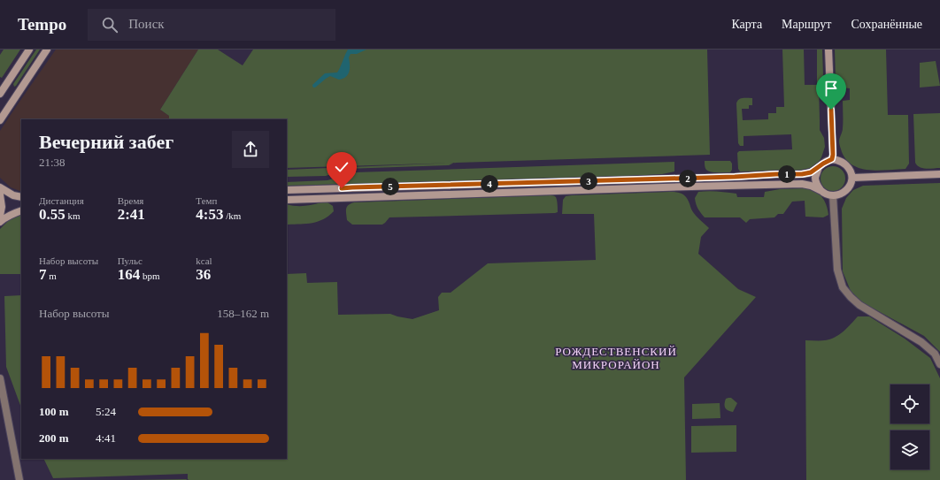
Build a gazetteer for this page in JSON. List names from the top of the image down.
{
  "districts": ["РОЖДЕСТВЕНСКИЙ МИКРОРАЙОН"],
  "page": {
    "header": "Tempo",
    "search": "Поиск",
    "nav": ["Карта", "Маршрут", "Сохранённые"],
    "heading": ["Вечерний забег", "21:38"],
    "pins": [
      "1",
      "2",
      "3",
      "4",
      "5"
    ],
    "stats": [
      ["Дистанция", "0.55 km"],
      ["Время", "2:41"],
      ["Темп", "4:53 /km"],
      ["Набор высоты", "7 m"],
      ["Пульс", "164 bpm"],
      ["kcal", "36"]
    ],
    "chart": ["Набор высоты", "158–162 m"],
    "list": [
      {
        "name": "100 m",
        "note": "5:24"
      },
      {
        "name": "200 m",
        "note": "4:41"
      }
    ]
  }
}
